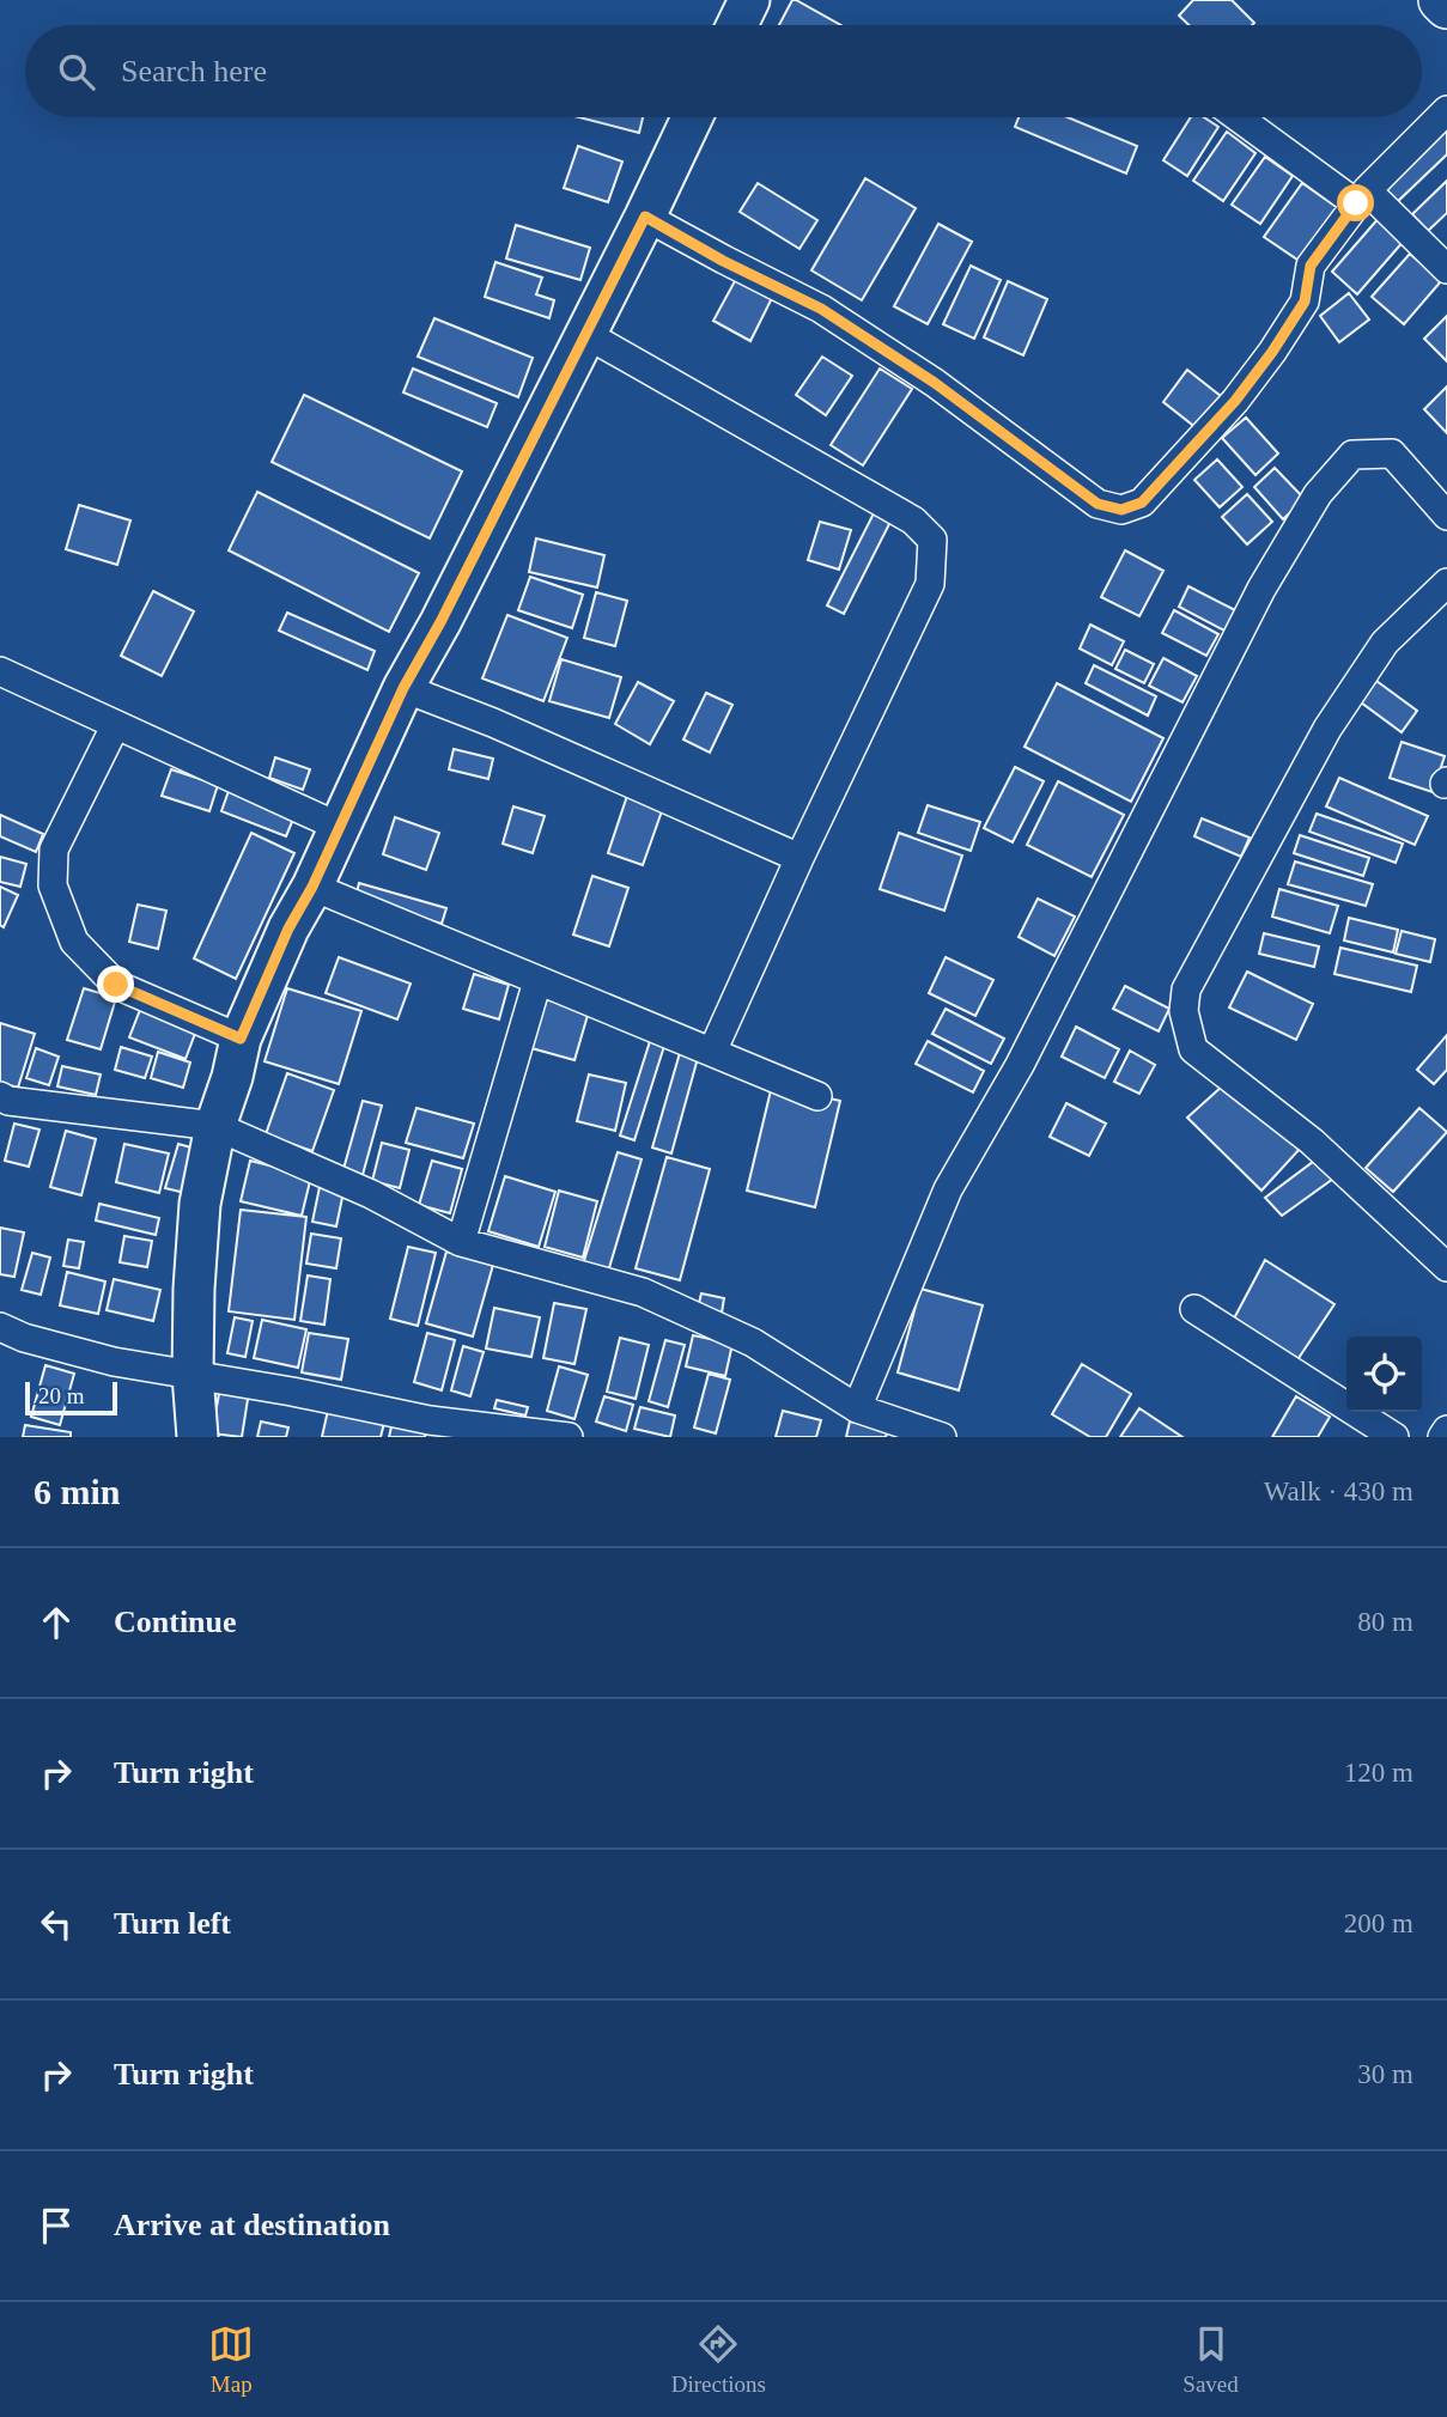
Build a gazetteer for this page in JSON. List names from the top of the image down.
{
  "scale_bar": "20 m",
  "page": {
    "search": "Search here",
    "scale": "20 m",
    "heading": ["6 min", "Walk · 430 m"],
    "list": [
      ["Continue", "80 m"],
      ["Turn right", "120 m"],
      ["Turn left", "200 m"],
      ["Turn right", "30 m"],
      "Arrive at destination"
    ],
    "nav": ["Map", "Directions", "Saved"]
  }
}
